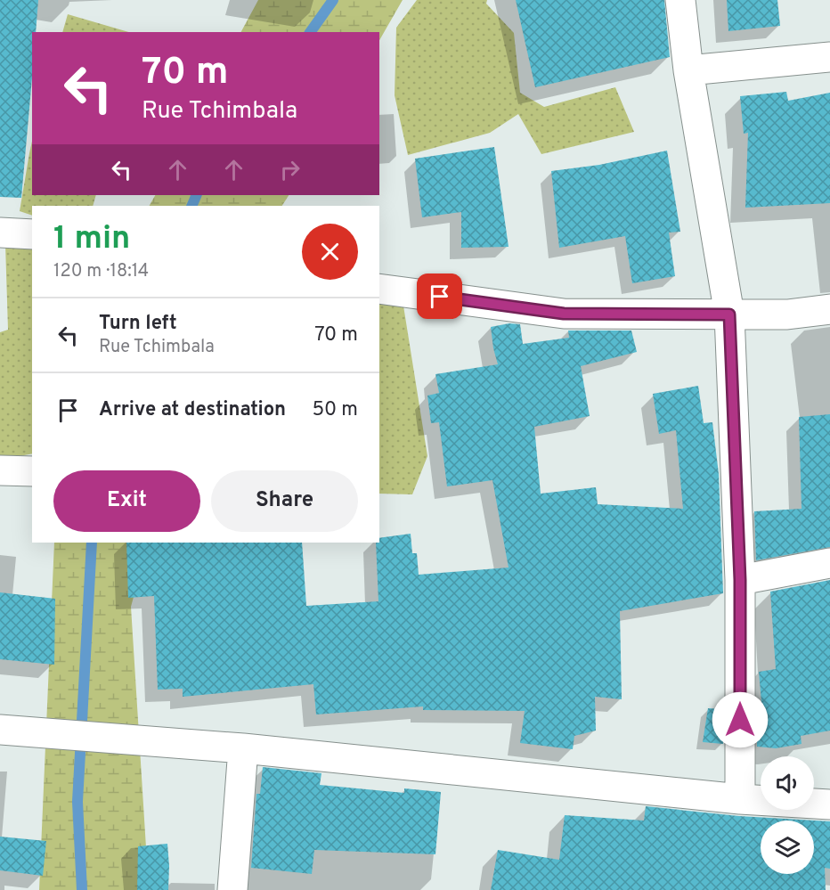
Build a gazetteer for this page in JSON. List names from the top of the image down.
{
  "page": {
    "turn": ["70 m", "Rue Tchimbala"],
    "heading": ["1 min", "120 m · 18:14"],
    "list": [
      {
        "name": "Turn left",
        "note": "Rue Tchimbala",
        "value": "70 m"
      },
      {
        "name": "Arrive at destination",
        "value": "50 m"
      }
    ],
    "buttons": ["Exit", "Share"]
  }
}
